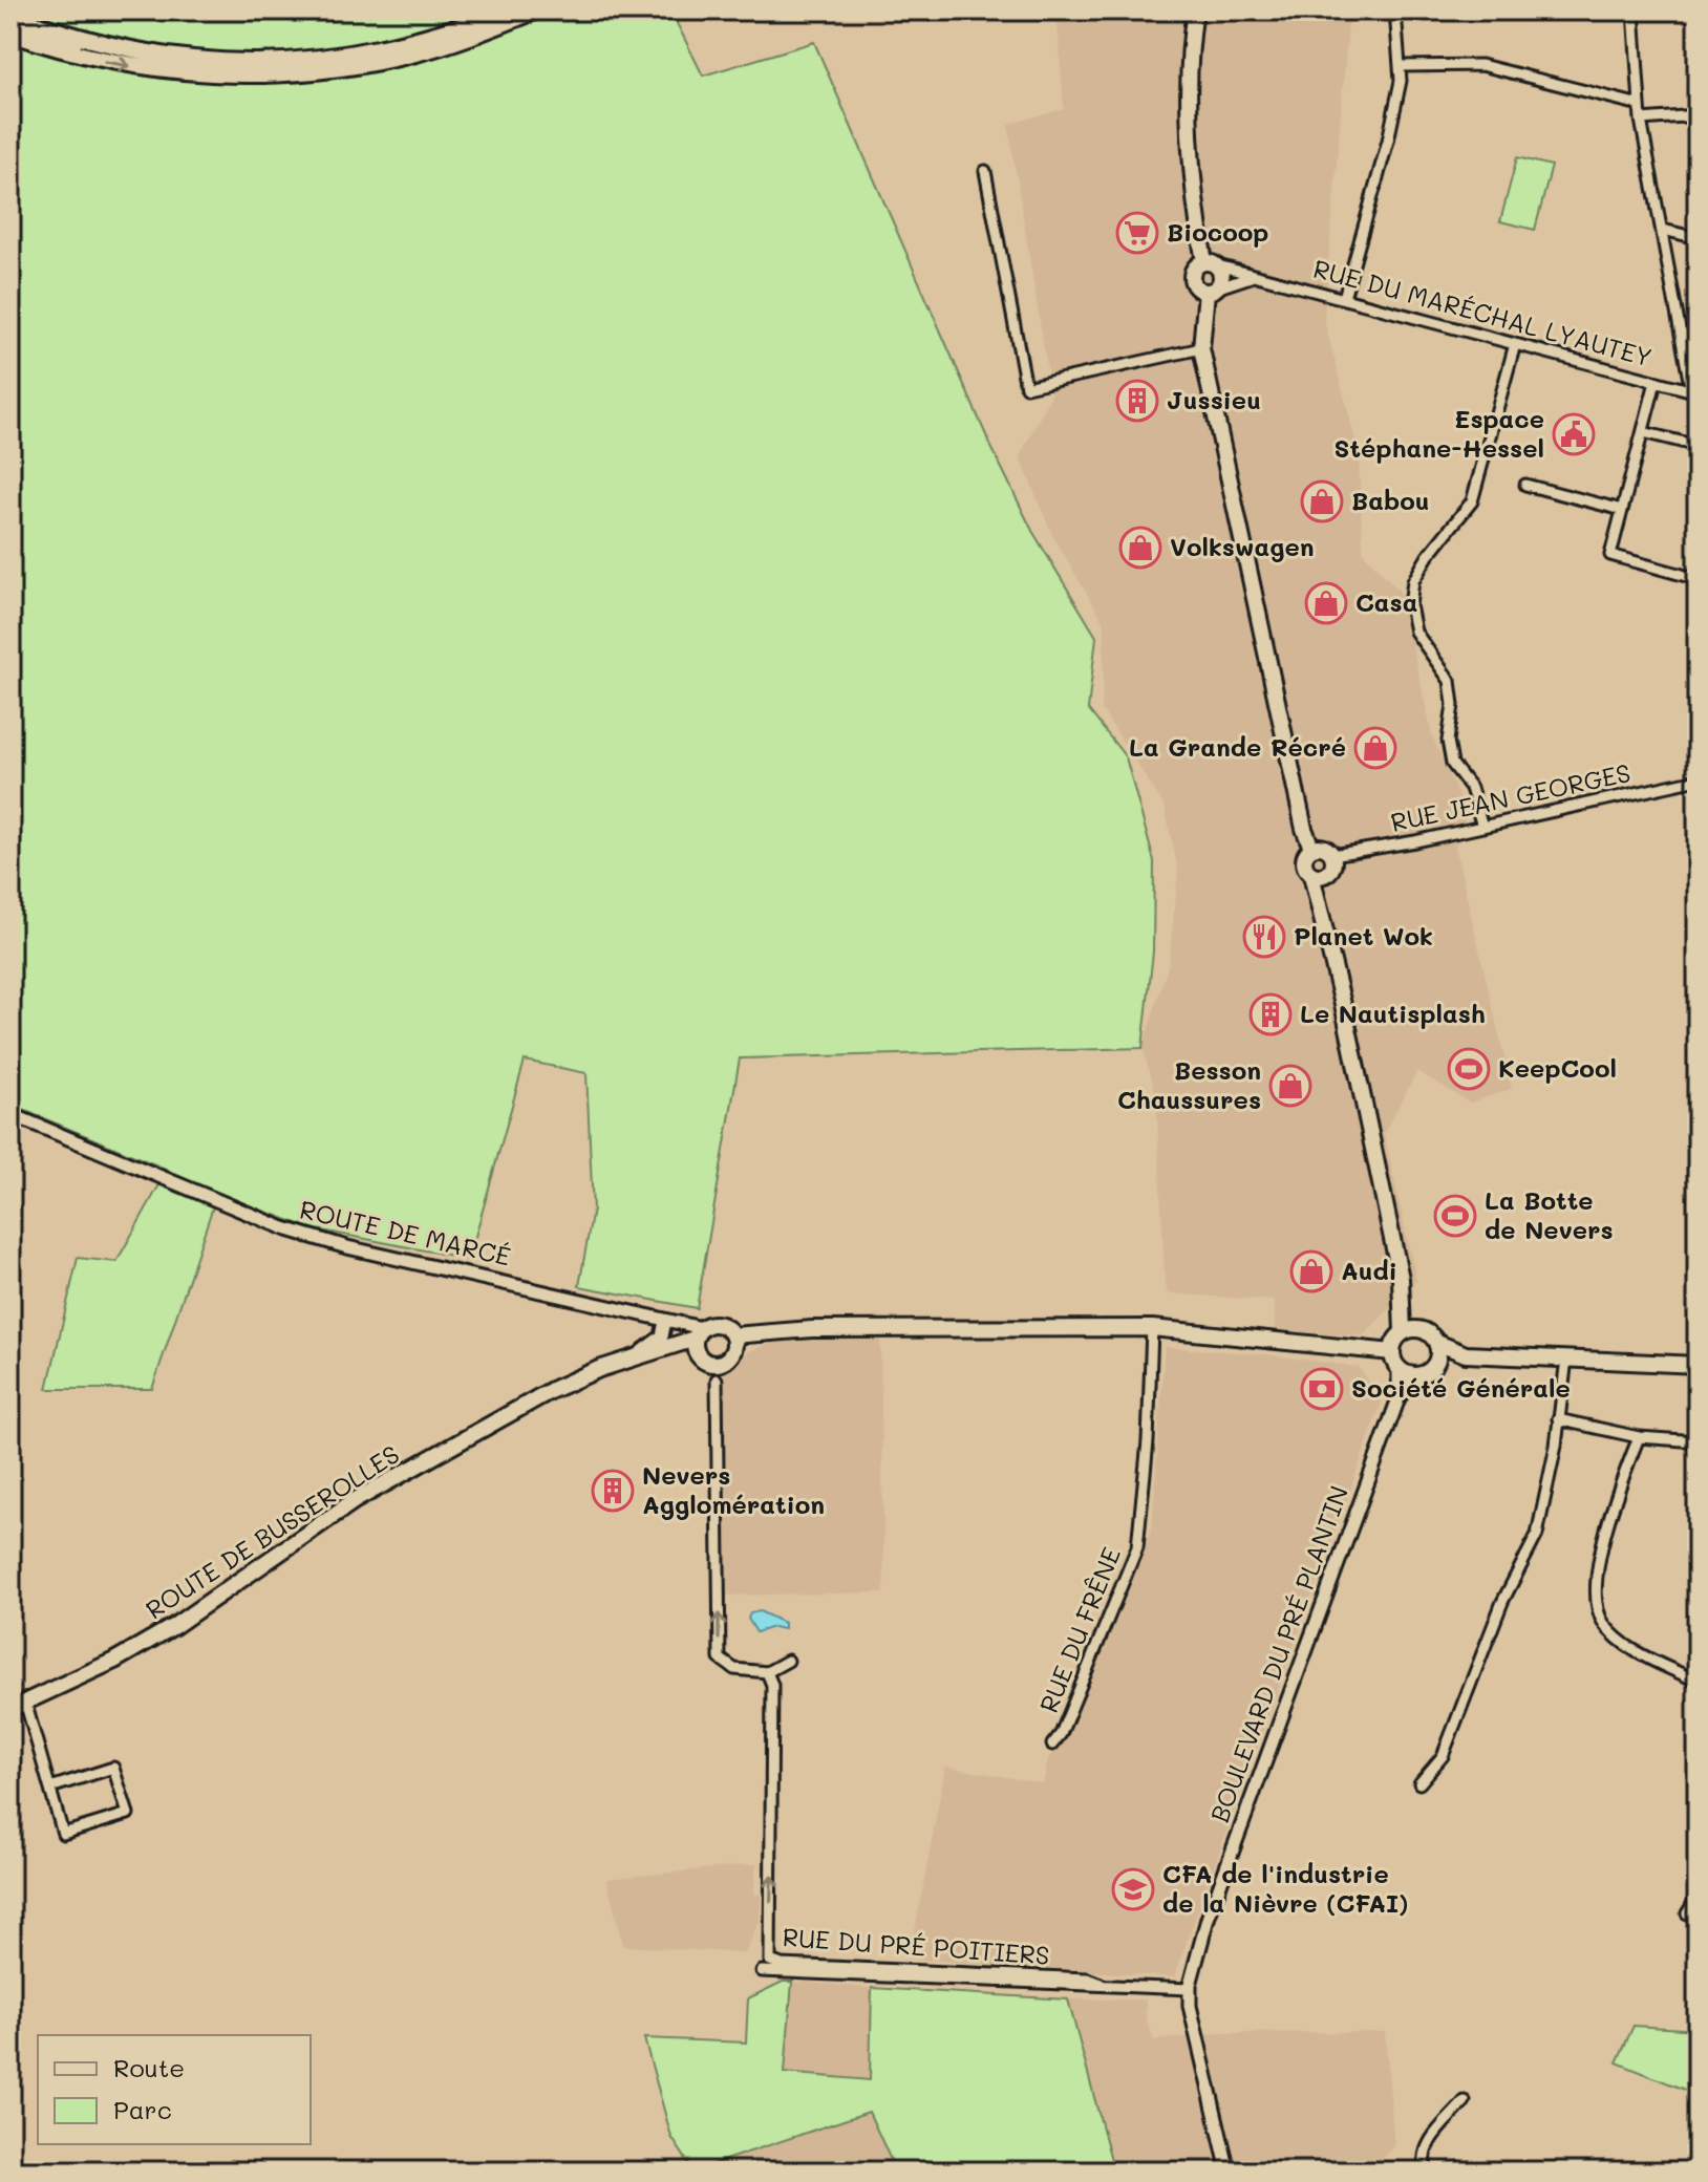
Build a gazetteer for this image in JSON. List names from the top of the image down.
{
  "streets": {
    "main road": ["ROUTE DE BUSSEROLLES"],
    "street": [
      "RUE DU MARÉCHAL LYAUTEY",
      "RUE JEAN GEORGES",
      "ROUTE DE MARCÉ",
      "RUE DU FRÊNE",
      "BOULEVARD DU PRÉ PLANTIN",
      "RUE DU PRÉ POITIERS"
    ]
  },
  "crossings": [
    ["ROUTE DE MARCÉ", "ROUTE DE BUSSEROLLES"],
    ["BOULEVARD DU PRÉ PLANTIN", "RUE DU PRÉ POITIERS"]
  ],
  "places": {
    "supermarket": ["Biocoop"],
    "building": ["Jussieu", "Le Nautisplash", "Nevers Agglomération"],
    "public building": ["Espace Stéphane-Hessel"],
    "shop": [
      "Babou",
      "Volkswagen",
      "Casa",
      "La Grande Récré",
      "Besson Chaussures",
      "Audi"
    ],
    "restaurant": ["Planet Wok"],
    "sports": ["KeepCool", "La Botte de Nevers"],
    "bank": ["Société Générale"],
    "school or university": ["CFA de l'industrie de la Nièvre (CFAI)"]
  },
  "legend": ["Route", "Parc"]
}
